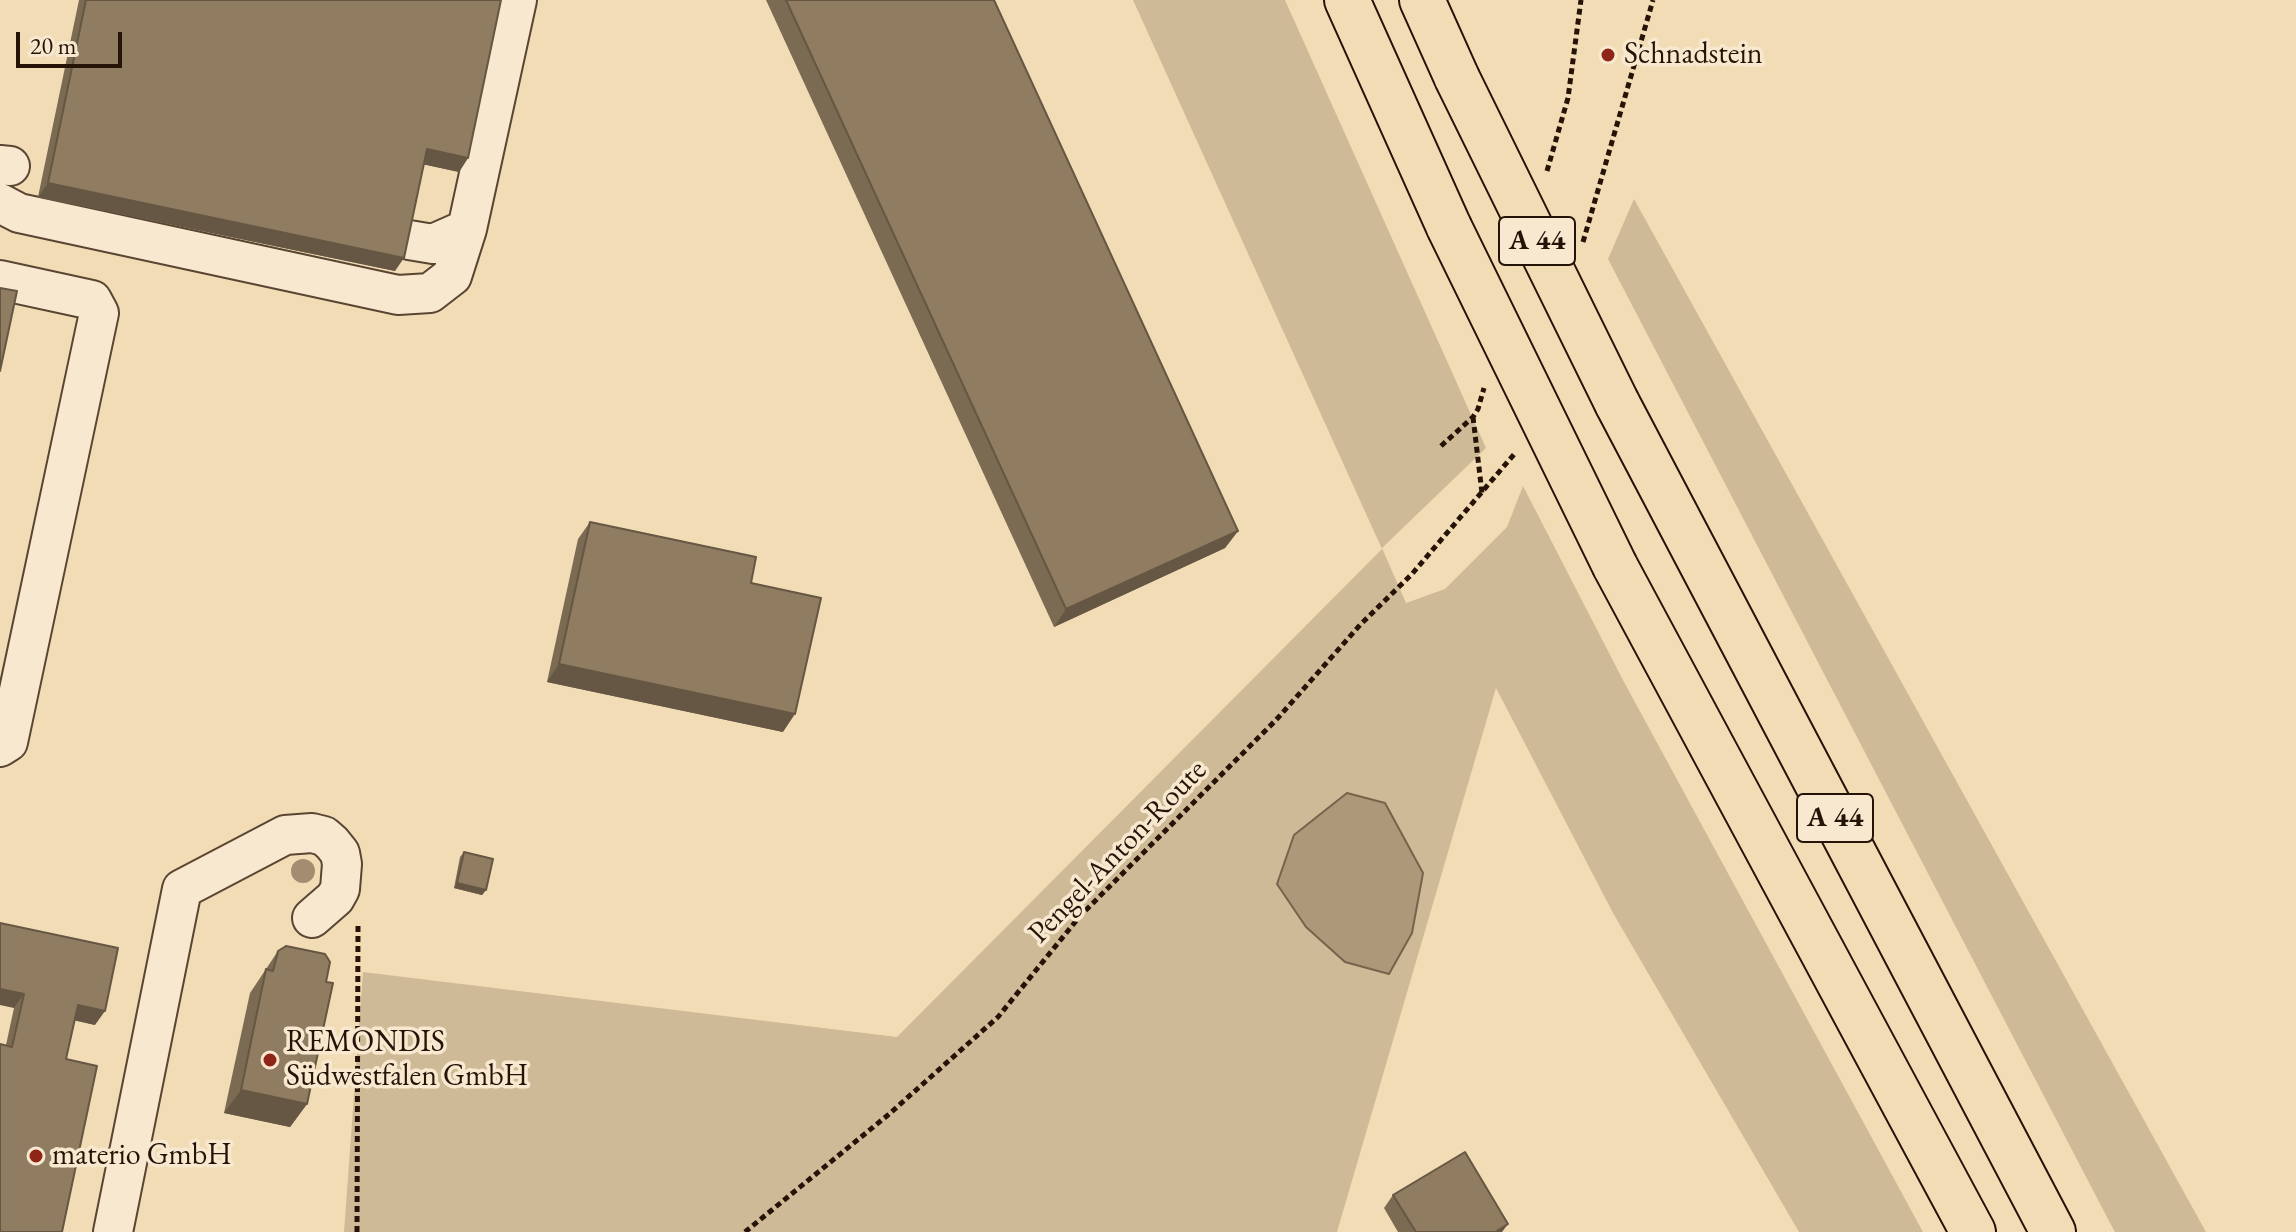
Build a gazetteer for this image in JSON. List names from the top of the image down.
{
  "streets": {
    "highway": ["A 44"],
    "path": ["Pengel-Anton-Route"]
  },
  "places": ["Schnadstein", "REMONDIS Südwestfalen GmbH", "materio GmbH"],
  "scale_bar": "20 m"
}
